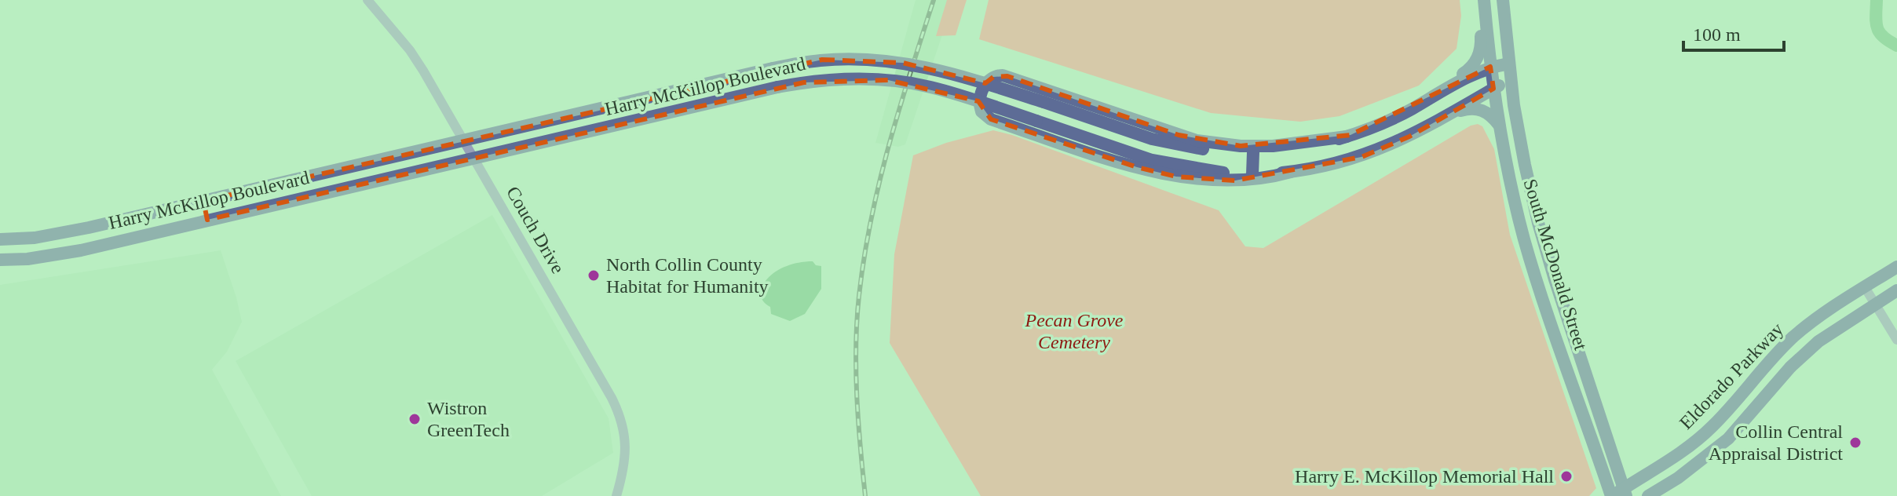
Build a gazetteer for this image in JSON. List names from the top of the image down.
{
  "streets": {
    "main road": ["Harry McKillop Boulevard", "South McDonald Street", "Eldorado Parkway"],
    "street": ["Couch Drive"]
  },
  "crossings": [
    ["Harry McKillop Boulevard", "Couch Drive"],
    ["Harry McKillop Boulevard", "South McDonald Street"],
    ["South McDonald Street", "Eldorado Parkway"]
  ],
  "parks": ["Pecan Grove Cemetery"],
  "places": [
    "North Collin County Habitat for Humanity",
    "Wistron GreenTech",
    "Collin Central Appraisal District",
    "Harry E. McKillop Memorial Hall"
  ],
  "scale_bar": "100 m"
}
